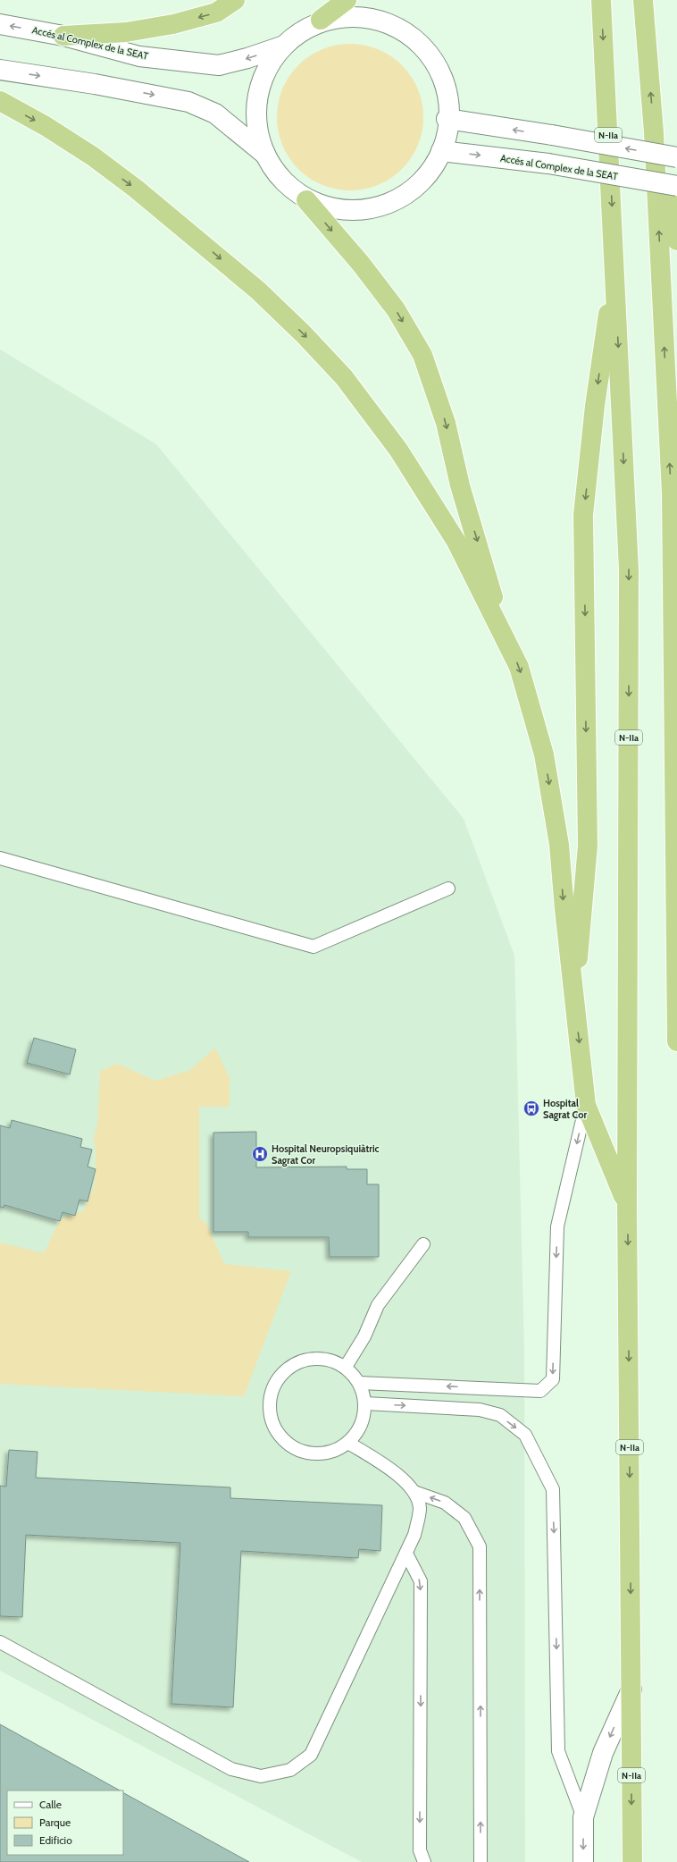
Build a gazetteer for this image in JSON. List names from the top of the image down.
{
  "streets": {
    "highway": ["N-IIa"],
    "street": ["Accés al Complex de la SEAT"]
  },
  "places": {
    "bus stop": ["Hospital Sagrat Cor"],
    "hospital": ["Hospital Neuropsiquiàtric Sagrat Cor"]
  },
  "legend": ["Calle", "Parque", "Edificio"]
}
